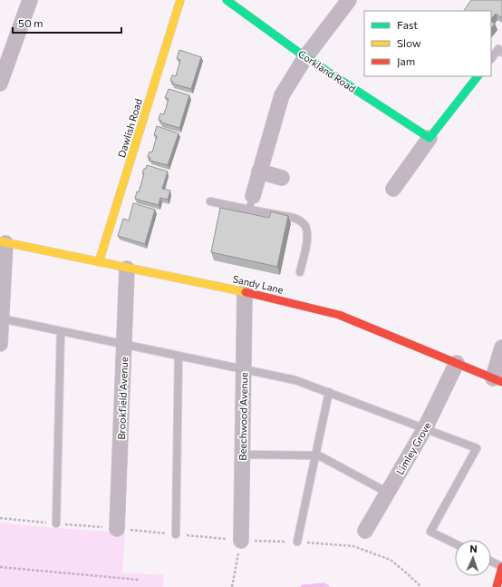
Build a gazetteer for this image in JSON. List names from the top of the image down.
{
  "streets": {
    "street": [
      "Corkland Road",
      "Dawlish Road",
      "Sandy Lane",
      "Brookfield Avenue",
      "Beechwood Avenue",
      "Limley Grove"
    ]
  },
  "crossings": [
    ["Dawlish Road", "Sandy Lane"],
    ["Sandy Lane", "Brookfield Avenue"],
    ["Sandy Lane", "Beechwood Avenue"],
    ["Sandy Lane", "Limley Grove"]
  ],
  "legend": ["Fast", "Slow", "Jam"],
  "scale_bar": "50 m",
  "north": "top"
}
